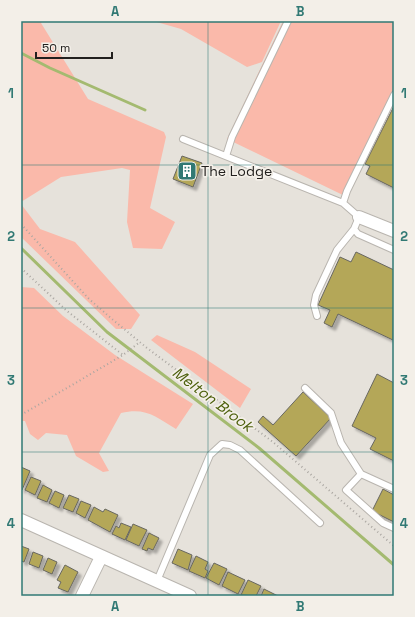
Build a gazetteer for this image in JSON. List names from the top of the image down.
{
  "water": ["Melton Brook"],
  "places": {
    "building": ["The Lodge"]
  },
  "scale_bar": "50 m",
  "grid": {
    "columns": ["A", "B"],
    "rows": [
      "1",
      "2",
      "3",
      "4"
    ]
  }
}
